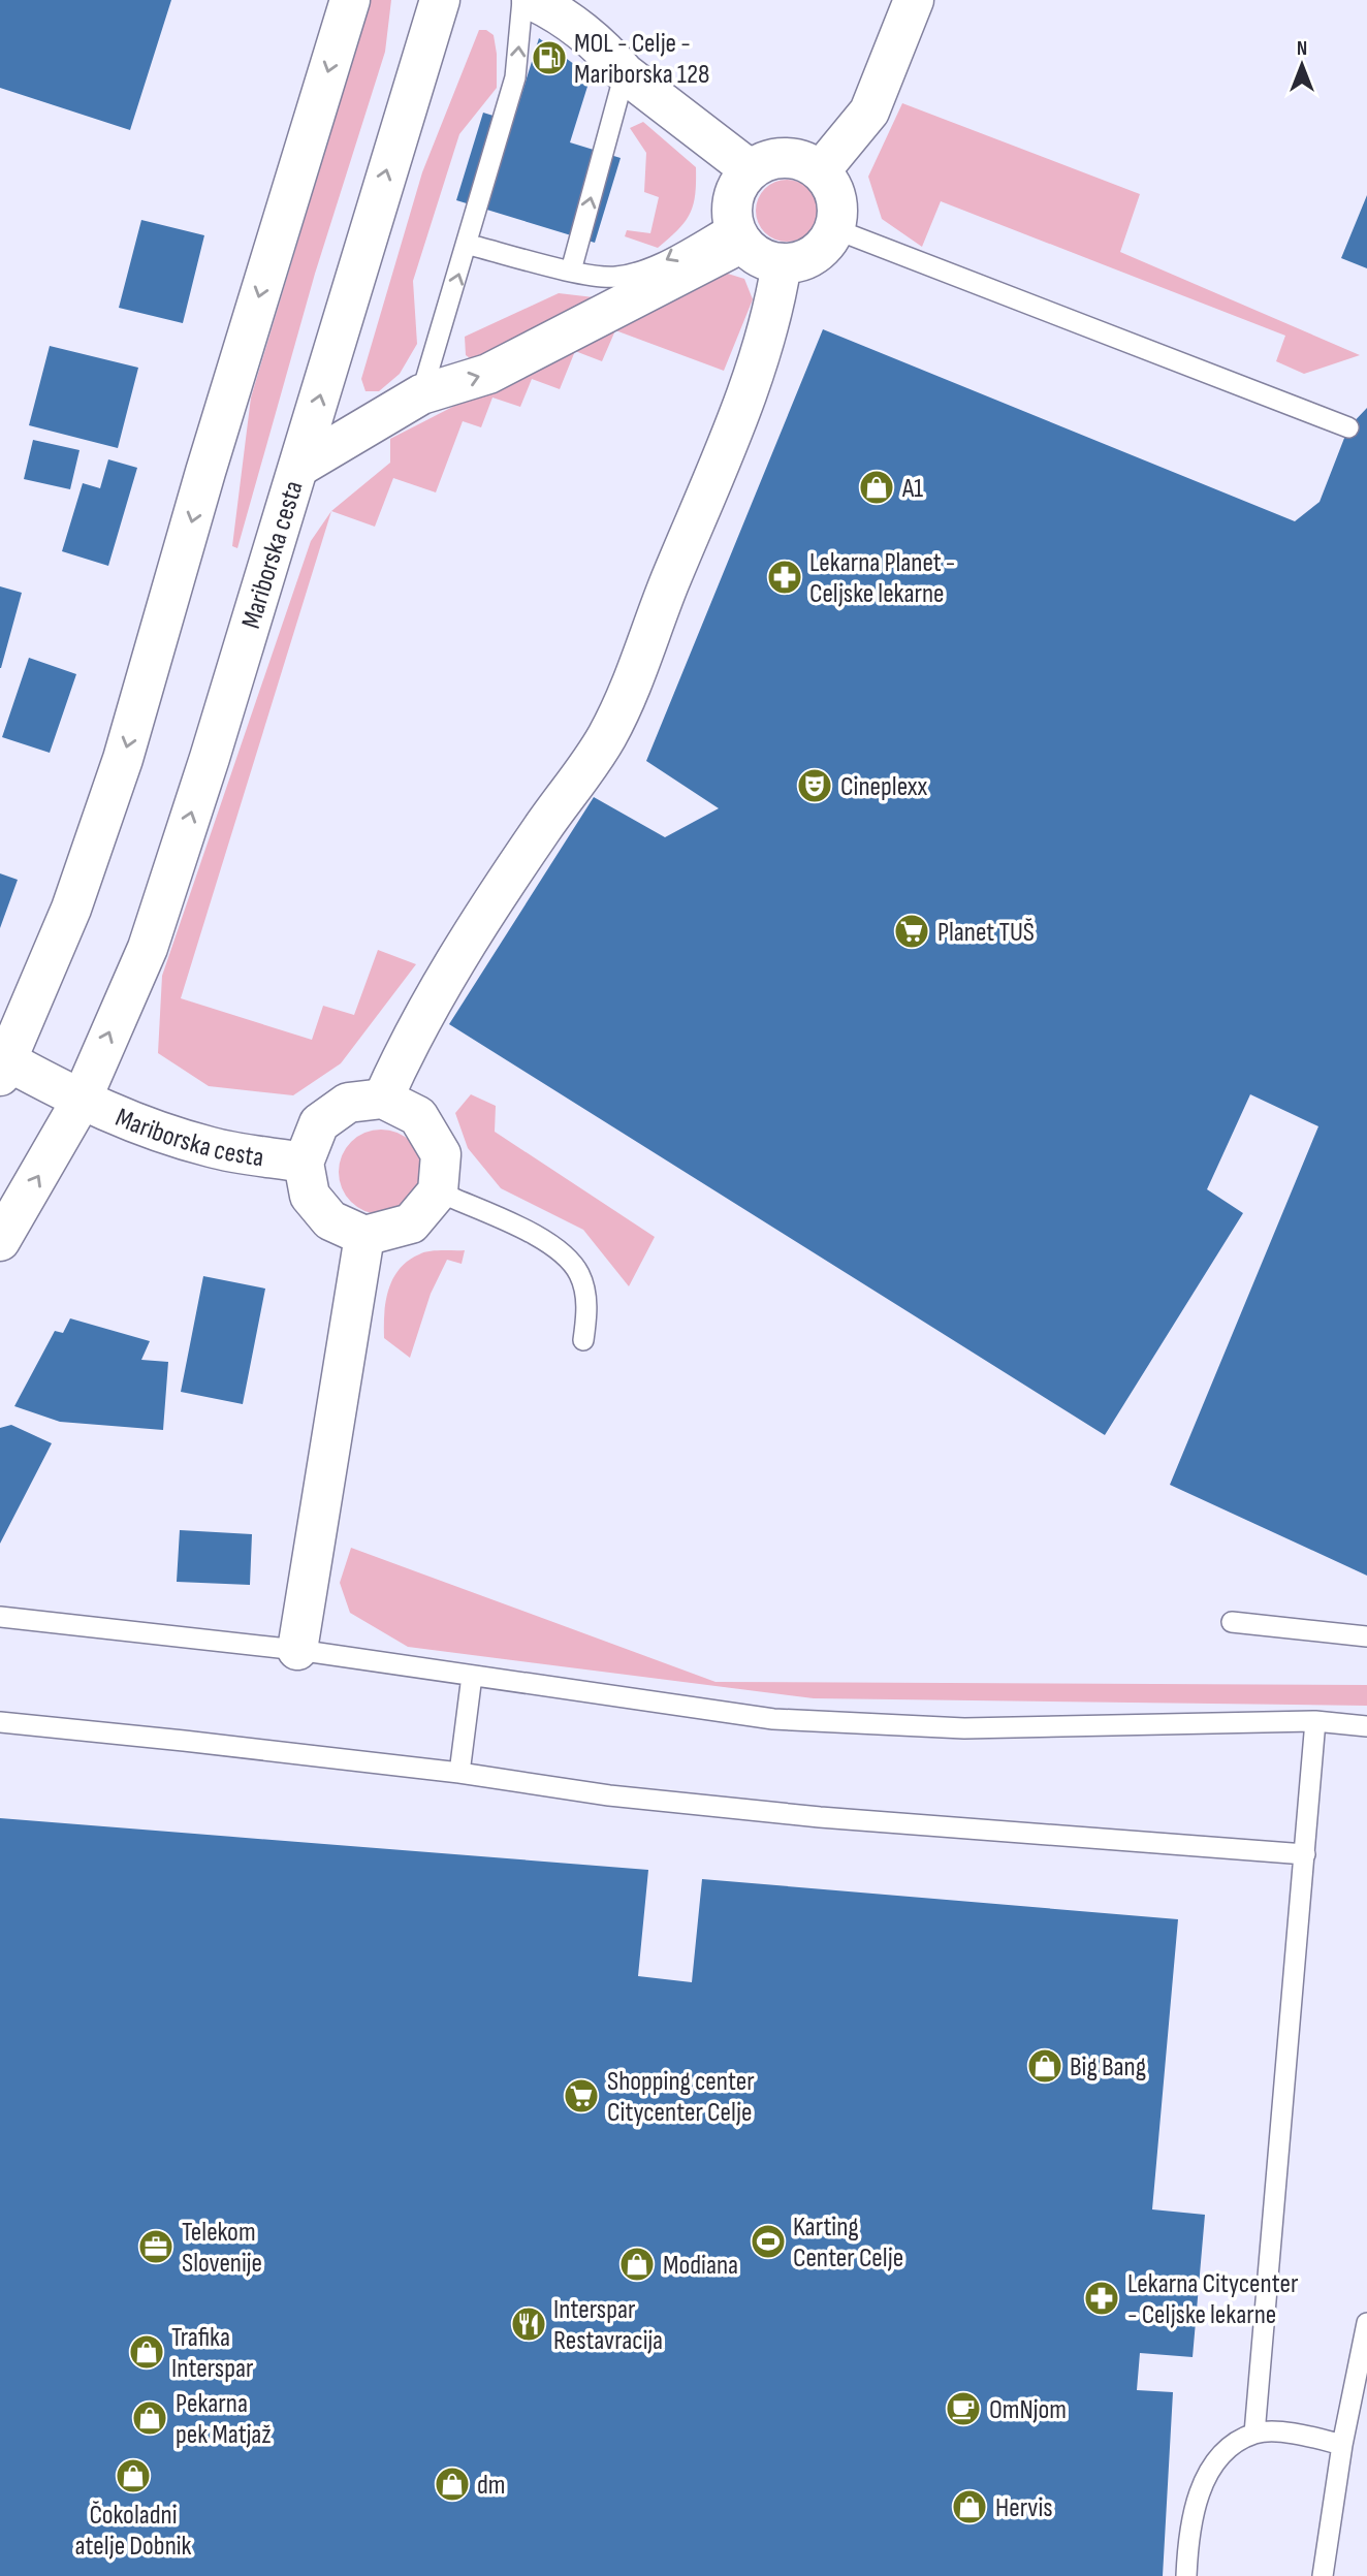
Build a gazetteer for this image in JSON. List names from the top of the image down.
{
  "streets": {
    "street": ["Mariborska cesta"]
  },
  "places": {
    "fuel station": ["MOL - Celje - Mariborska 128"],
    "shop": [
      "A1",
      "Big Bang",
      "Modiana",
      "Trafika Interspar",
      "Pekarna pek Matjaž",
      "Čokoladni atelje Dobnik",
      "dm",
      "Hervis"
    ],
    "pharmacy": ["Lekarna Planet - Celjske lekarne", "Lekarna Citycenter - Celjske lekarne"],
    "theatre": ["Cineplexx"],
    "supermarket": ["Planet TUŠ", "Shopping center Citycenter Celje"],
    "sports": ["Karting Center Celje"],
    "office": ["Telekom Slovenije"],
    "restaurant": ["Interspar Restavracija"],
    "cafe": ["OmNjom"]
  },
  "north": "top"
}
